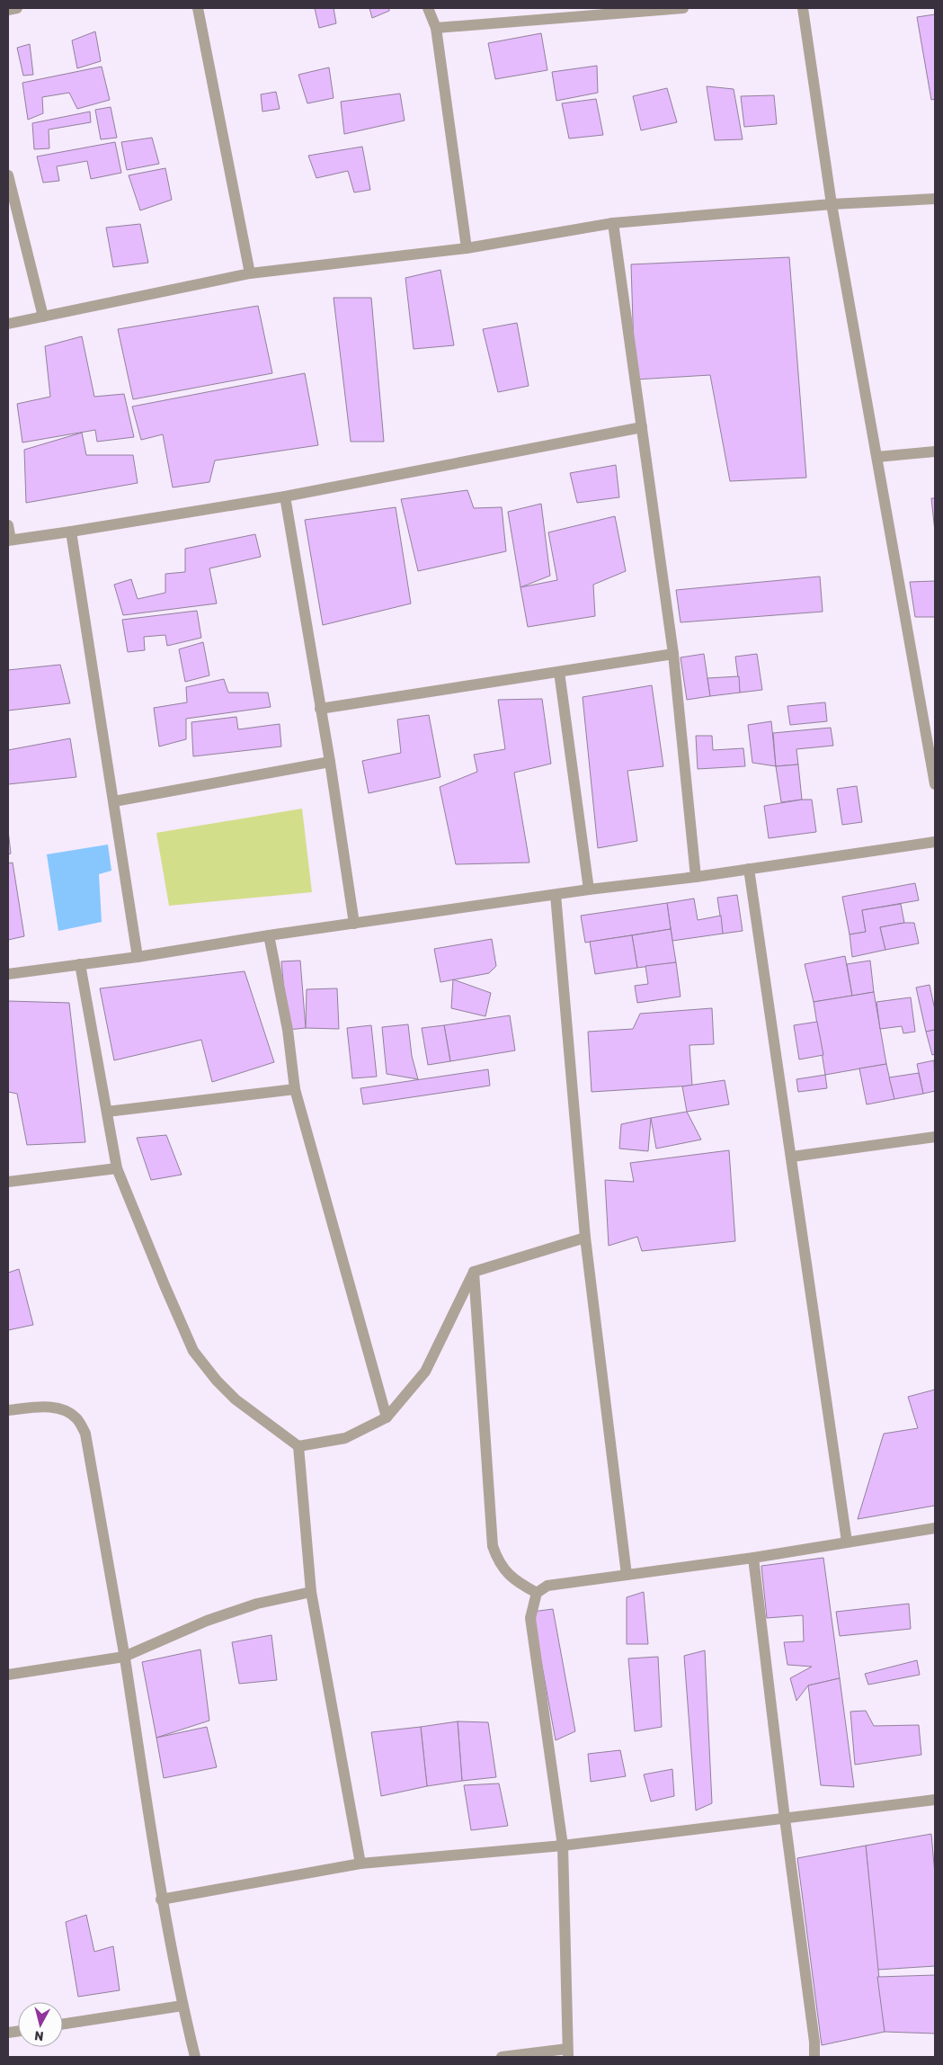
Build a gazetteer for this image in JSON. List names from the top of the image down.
{
  "north": "bottom"
}
